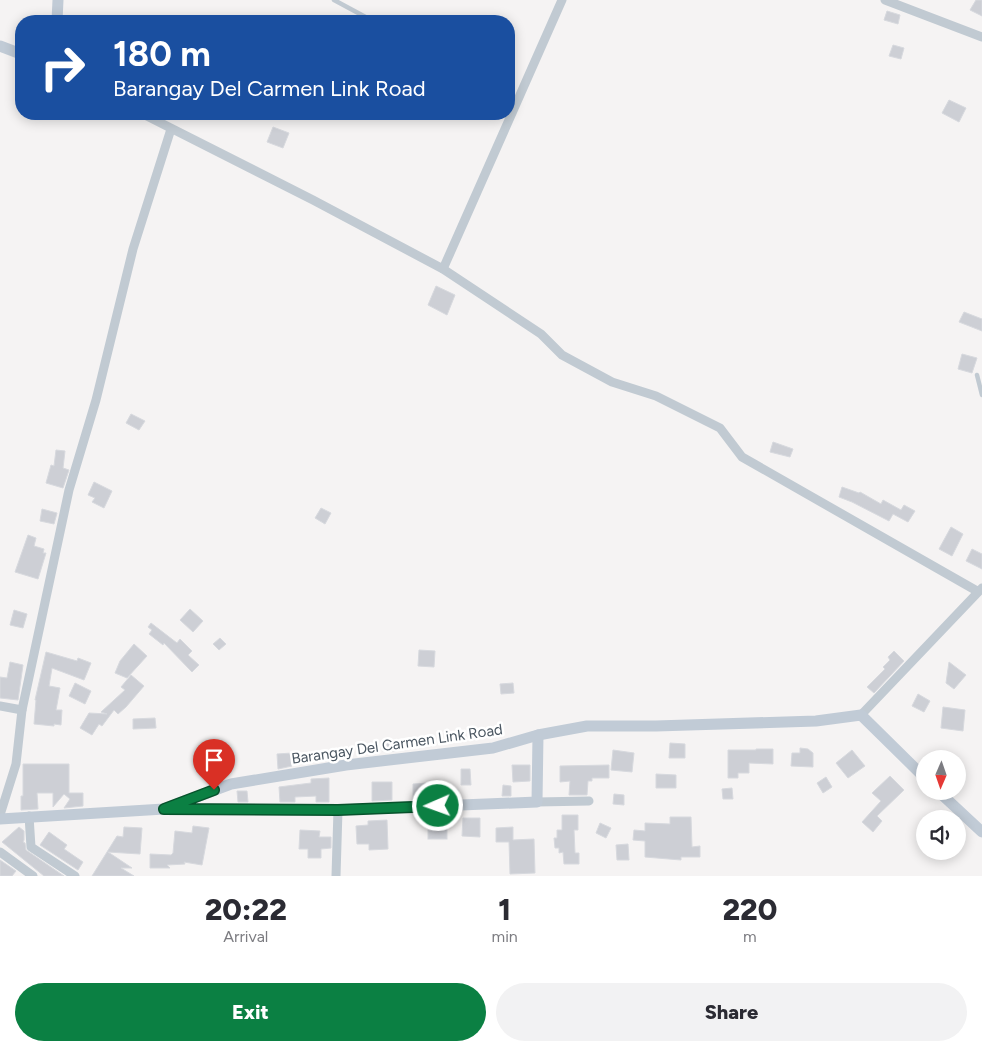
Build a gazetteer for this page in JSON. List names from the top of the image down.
{
  "streets": {
    "street": ["Barangay Del Carmen Link Road"]
  },
  "north": "bottom",
  "page": {
    "turn": ["180 m", "Barangay Del Carmen Link Road"],
    "eta": [
      "20:22",
      "Arrival",
      "1",
      "min",
      "220",
      "m"
    ],
    "buttons": ["Exit", "Share"]
  }
}
